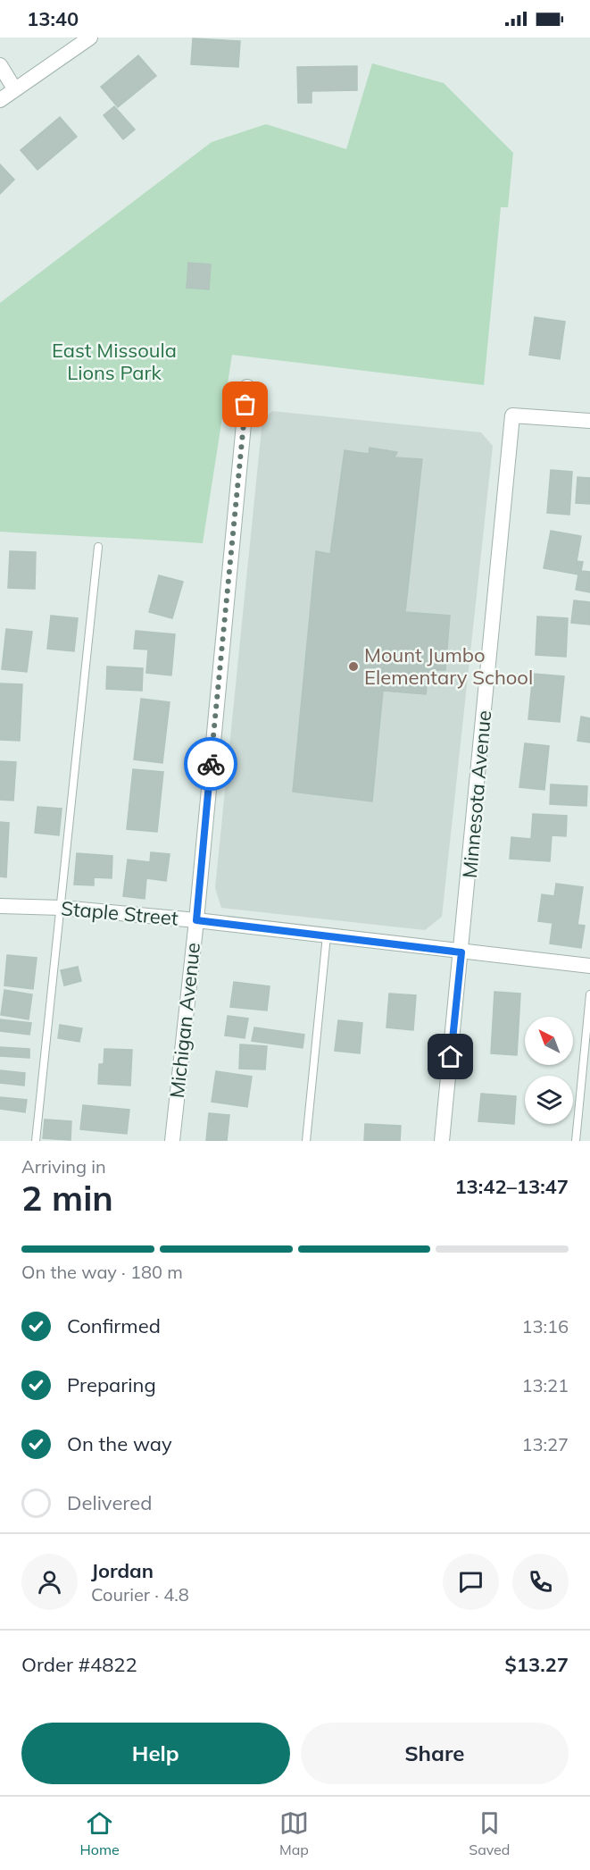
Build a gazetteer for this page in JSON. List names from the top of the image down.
{
  "streets": {
    "street": ["Minnesota Avenue", "Staple Street", "Michigan Avenue"]
  },
  "crossings": [
    ["Minnesota Avenue", "Staple Street"],
    ["Staple Street", "Michigan Avenue"]
  ],
  "parks": ["East Missoula Lions Park"],
  "places": ["Mount Jumbo Elementary School"],
  "north": "top left",
  "page": {
    "status": "13:40",
    "heading": ["2 min", "Arriving in", "13:42–13:47"],
    "panel": [
      "Jordan",
      "Courier · 4.8",
      "Order #4822",
      "$13.27"
    ],
    "bar": "On the way · 180 m",
    "list": [
      ["Confirmed", "13:16"],
      ["Preparing", "13:21"],
      ["On the way", "13:27"],
      "Delivered"
    ],
    "buttons": ["Help", "Share"],
    "tabs": ["Home", "Map", "Saved"]
  }
}
